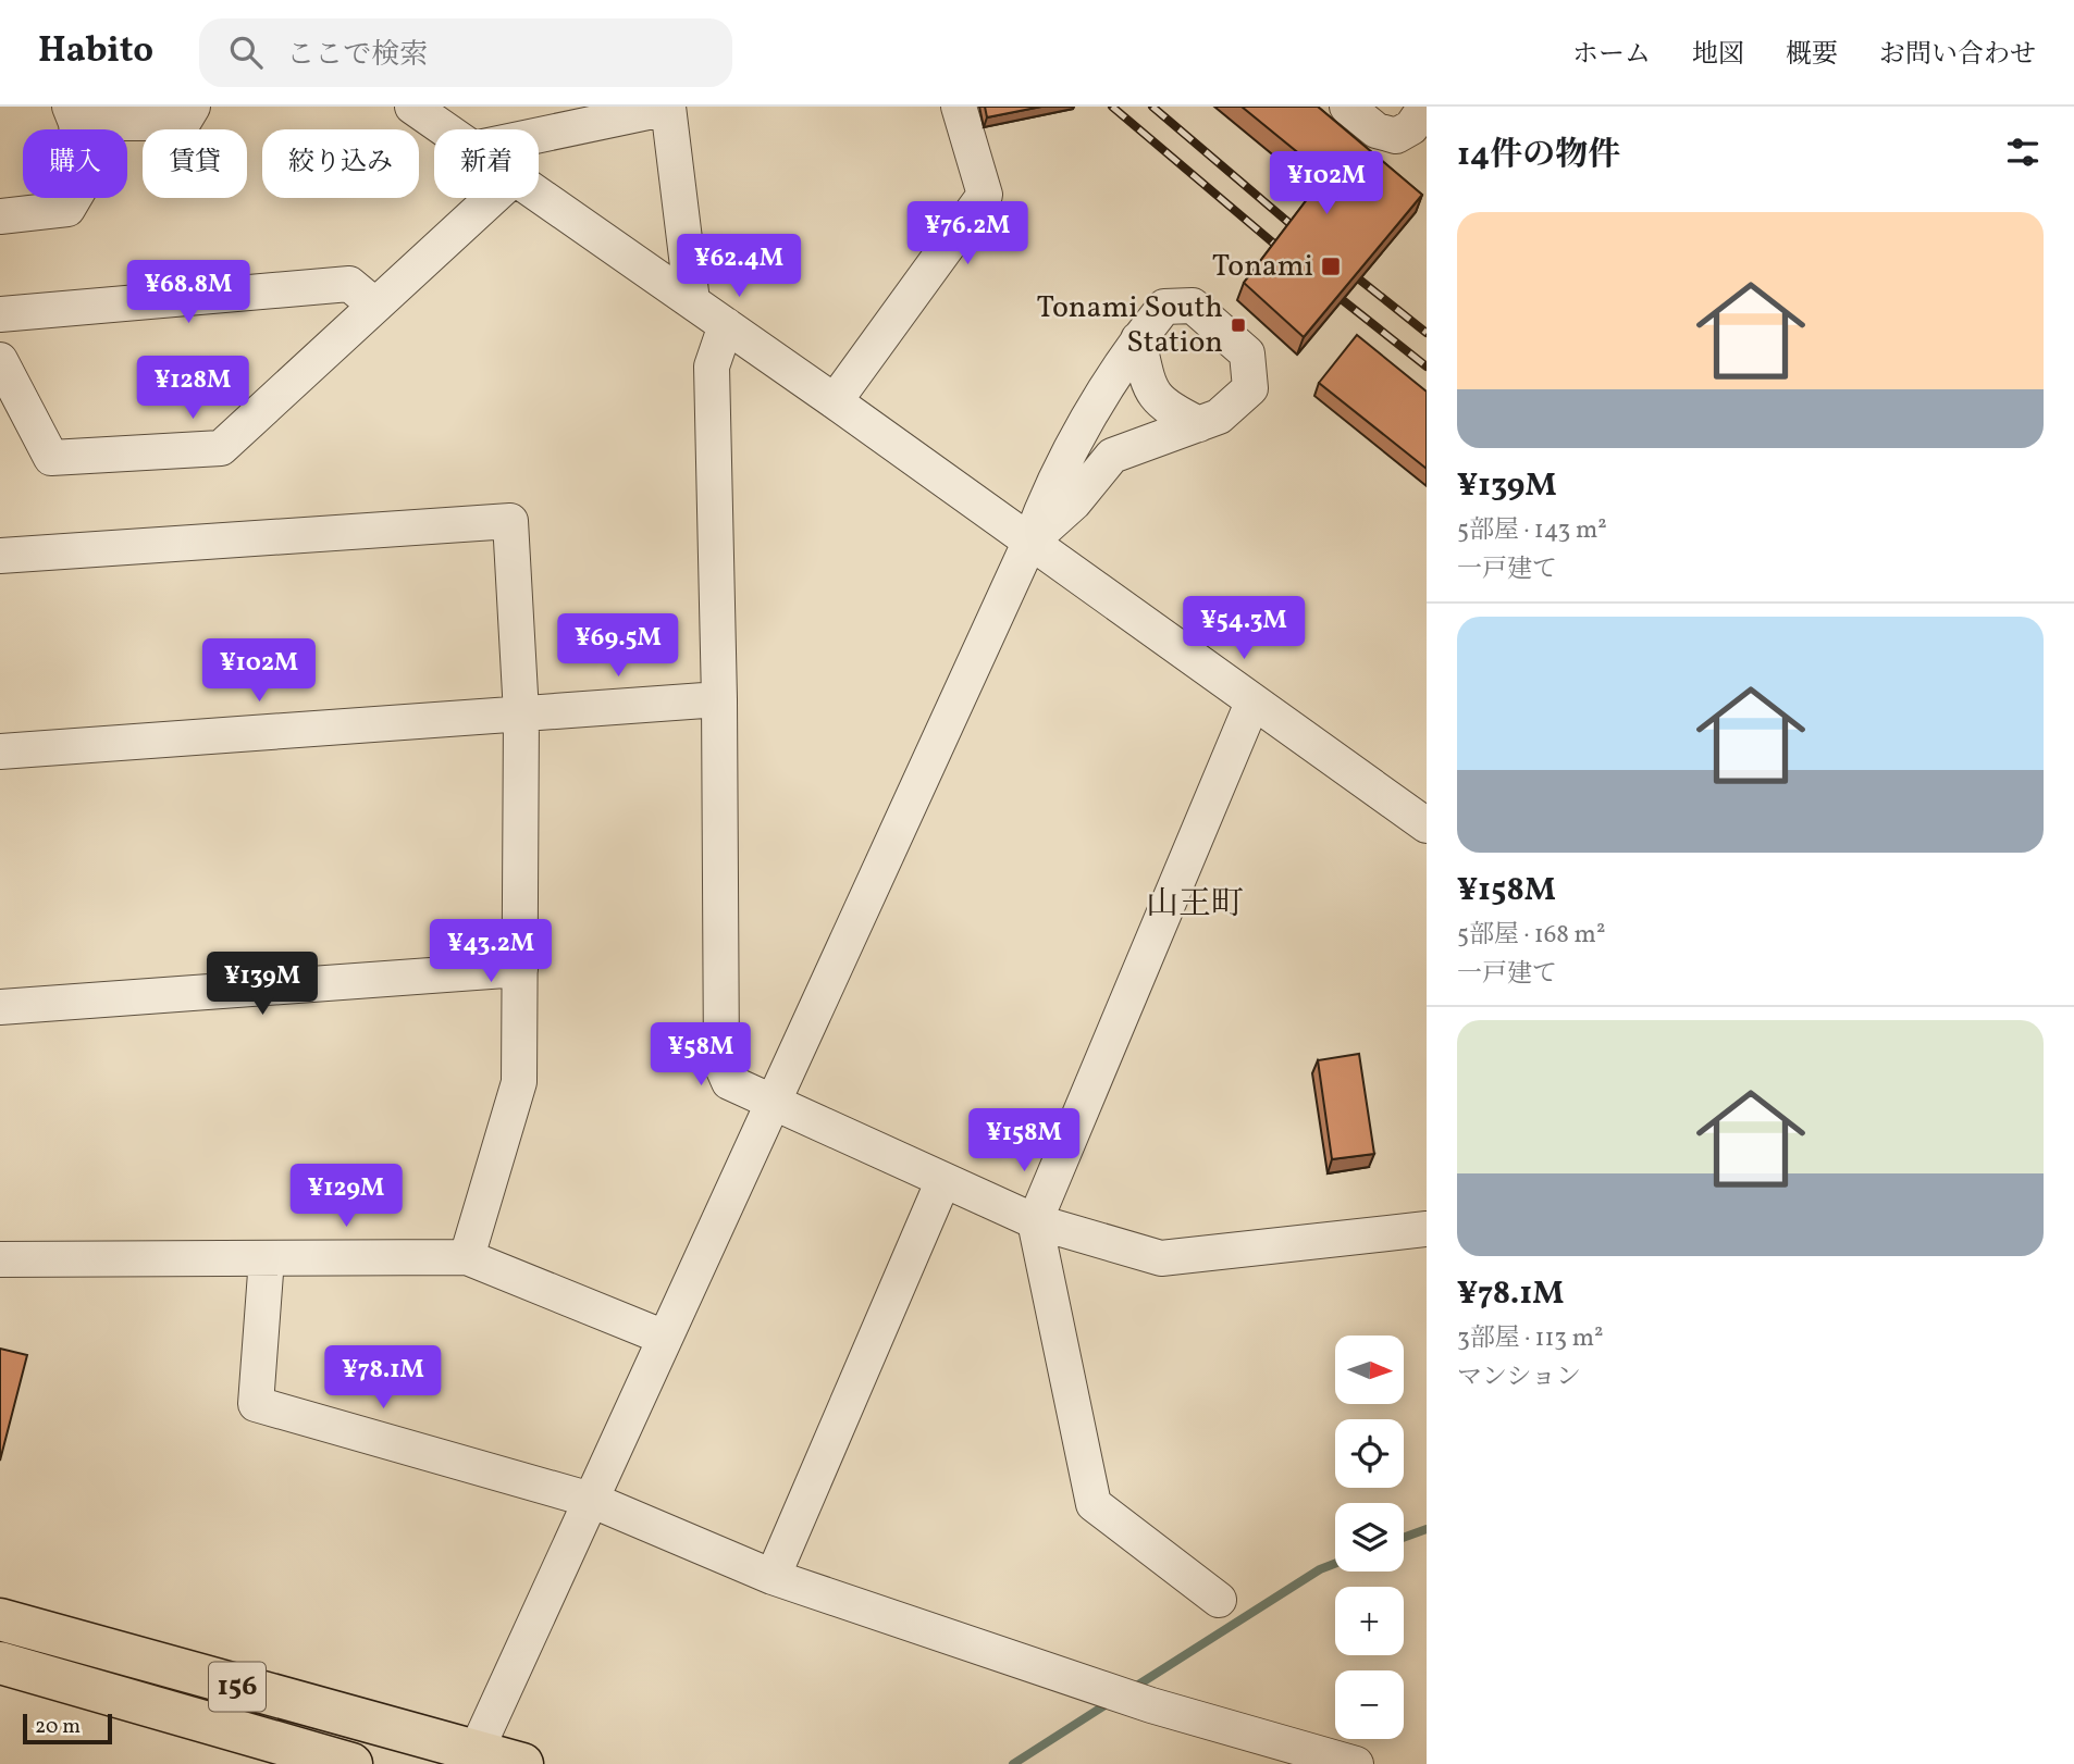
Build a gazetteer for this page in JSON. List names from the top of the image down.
{
  "streets": {
    "highway": ["156"]
  },
  "districts": ["山王町"],
  "places": {
    "transit": ["Tonami", "Tonami South Station"]
  },
  "scale_bar": "20 m",
  "north": "right",
  "page": {
    "header": "Habito",
    "search": "ここで検索",
    "nav": [
      "ホーム",
      "地図",
      "概要",
      "お問い合わせ"
    ],
    "heading": "14件の物件",
    "chip": [
      "購入",
      "賃貸",
      "絞り込み",
      "新着"
    ],
    "price": [
      "¥102M",
      "¥76.2M",
      "¥62.4M",
      "¥68.8M",
      "¥128M",
      "¥54.3M",
      "¥69.5M",
      "¥102M",
      "¥43.2M",
      "¥139M",
      "¥58M",
      "¥158M",
      "¥129M",
      "¥78.1M"
    ],
    "list": [
      {
        "name": "¥139M",
        "note": "5部屋 · 143 m² · 一戸建て"
      },
      {
        "name": "¥158M",
        "note": "5部屋 · 168 m² · 一戸建て"
      },
      {
        "name": "¥78.1M",
        "note": "3部屋 · 113 m² · マンション"
      }
    ],
    "map_buttons": ["+", "−"],
    "scale": "20 m"
  }
}
